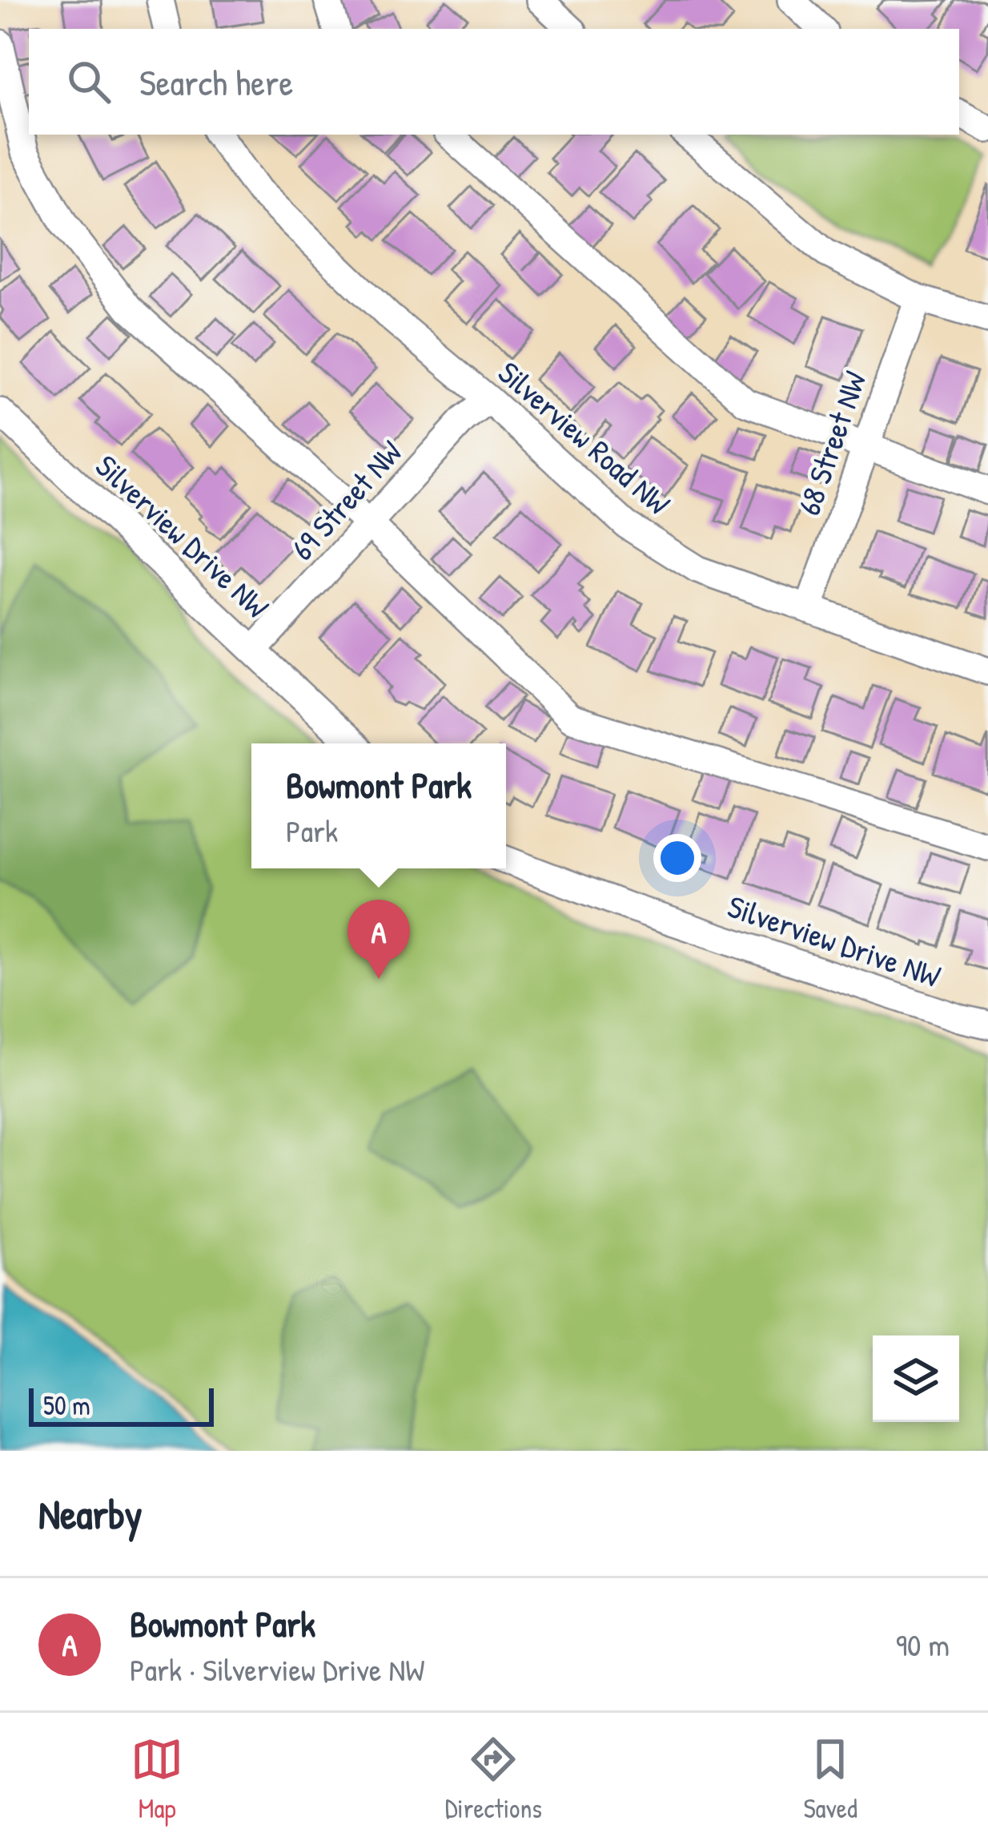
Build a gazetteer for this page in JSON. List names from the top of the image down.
{
  "streets": {
    "street": [
      "Silverview Road NW",
      "68 Street NW",
      "69 Street NW",
      "Silverview Drive NW"
    ]
  },
  "crossings": [
    ["Silverview Road NW", "68 Street NW"],
    ["Silverview Road NW", "69 Street NW"],
    ["69 Street NW", "Silverview Drive NW"]
  ],
  "scale_bar": "50 m",
  "page": {
    "search": "Search here",
    "popup": ["Bowmont Park", "Park"],
    "pins": "A",
    "scale": "50 m",
    "heading": "Nearby",
    "list": [
      {
        "mark": "A",
        "name": "Bowmont Park",
        "note": "Park · Silverview Drive NW",
        "value": "90 m"
      }
    ],
    "nav": ["Map", "Directions", "Saved"]
  }
}
